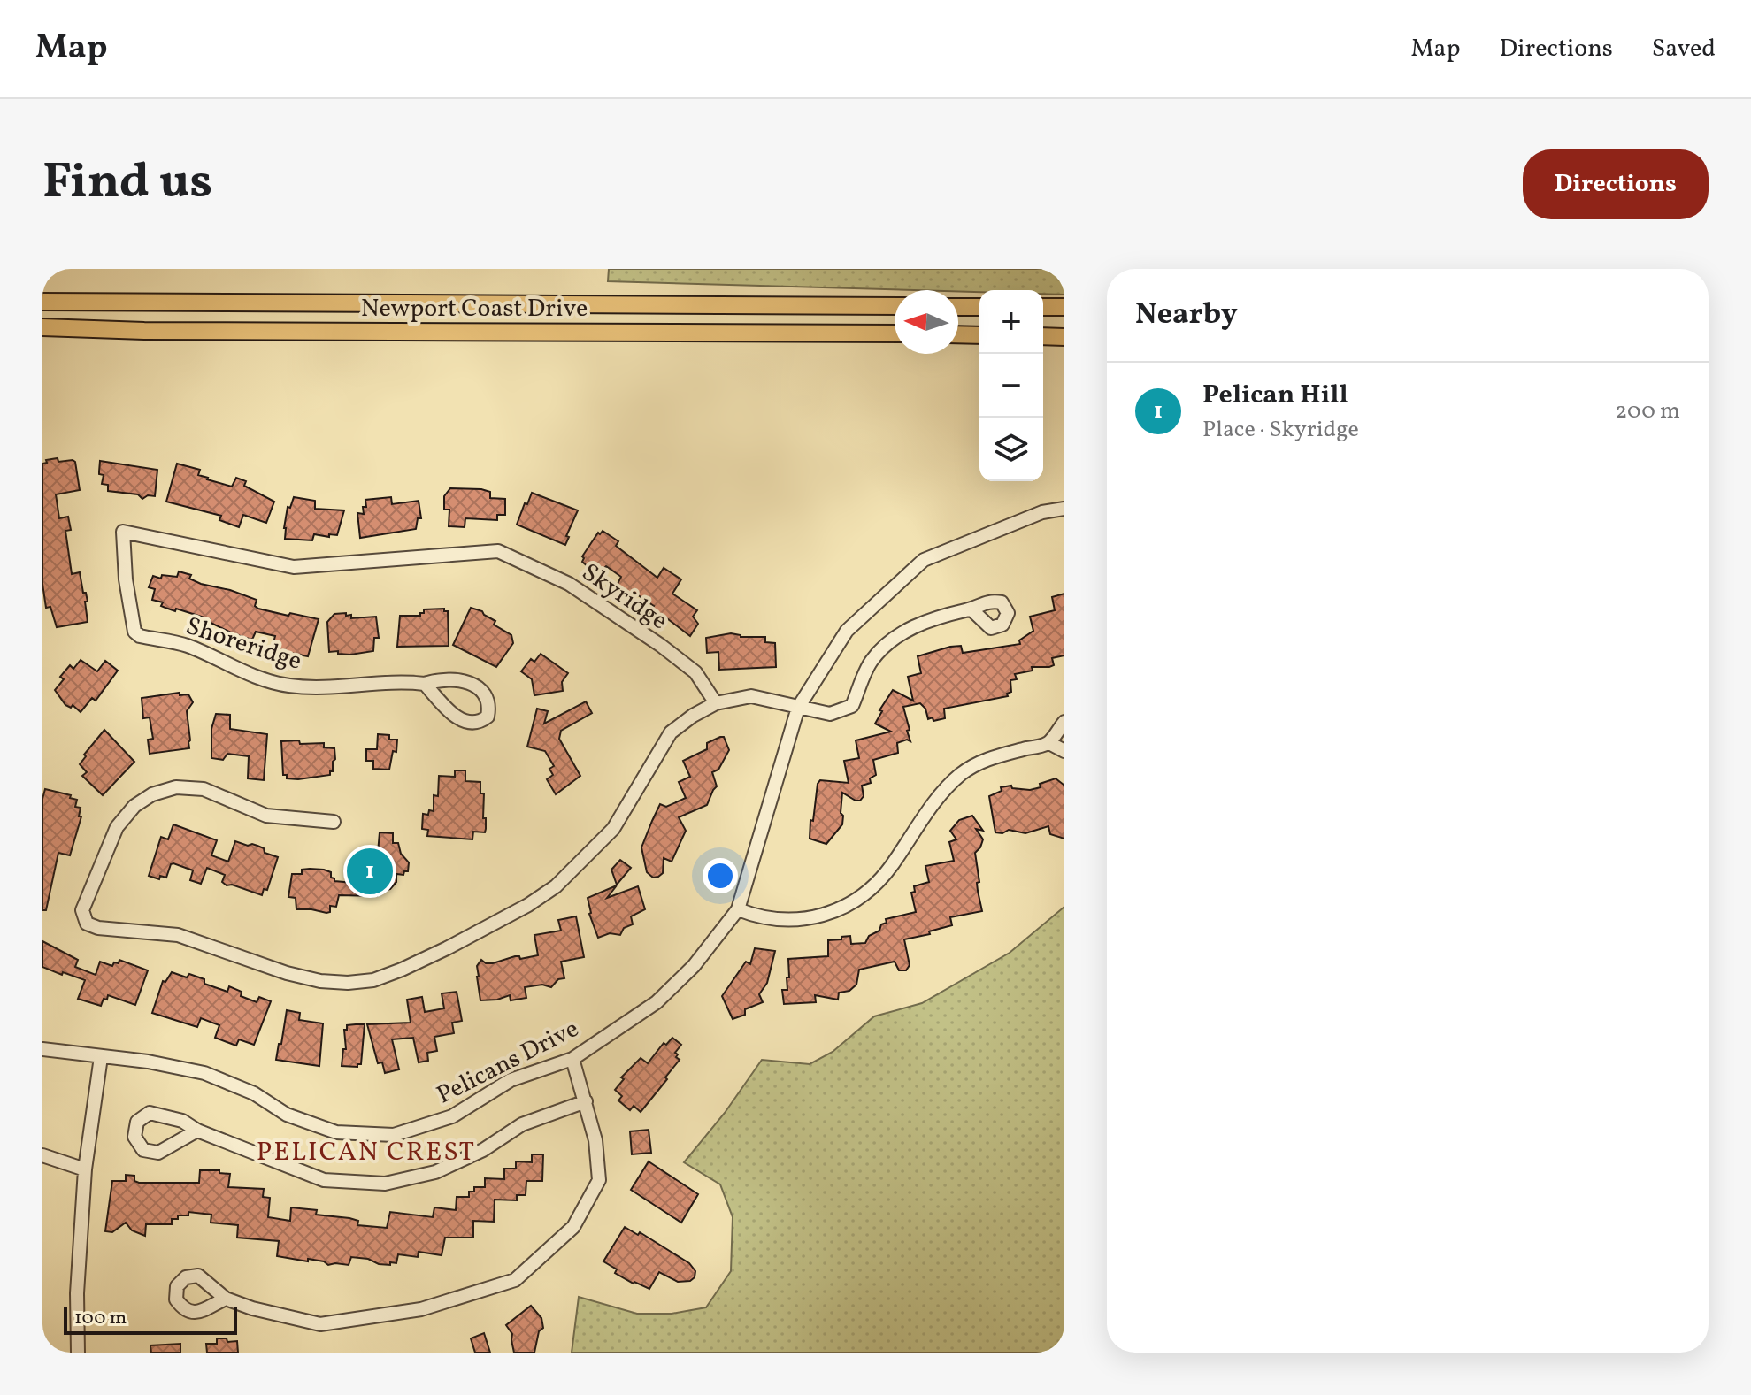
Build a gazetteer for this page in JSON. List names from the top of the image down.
{
  "streets": {
    "main road": ["Newport Coast Drive"],
    "street": ["Skyridge", "Shoreridge", "Pelicans Drive"]
  },
  "crossings": [
    ["Skyridge", "Shoreridge"]
  ],
  "districts": ["PELICAN CREST"],
  "scale_bar": "100 m",
  "north": "left",
  "page": {
    "header": "Map",
    "nav": ["Map", "Directions", "Saved"],
    "title": "Find us",
    "buttons": "Directions",
    "heading": "Nearby",
    "map_buttons": ["+", "−"],
    "list": [
      {
        "mark": "1",
        "name": "Pelican Hill",
        "note": "Place · Skyridge",
        "value": "200 m"
      }
    ],
    "pins": "1",
    "scale": "100 m"
  }
}
